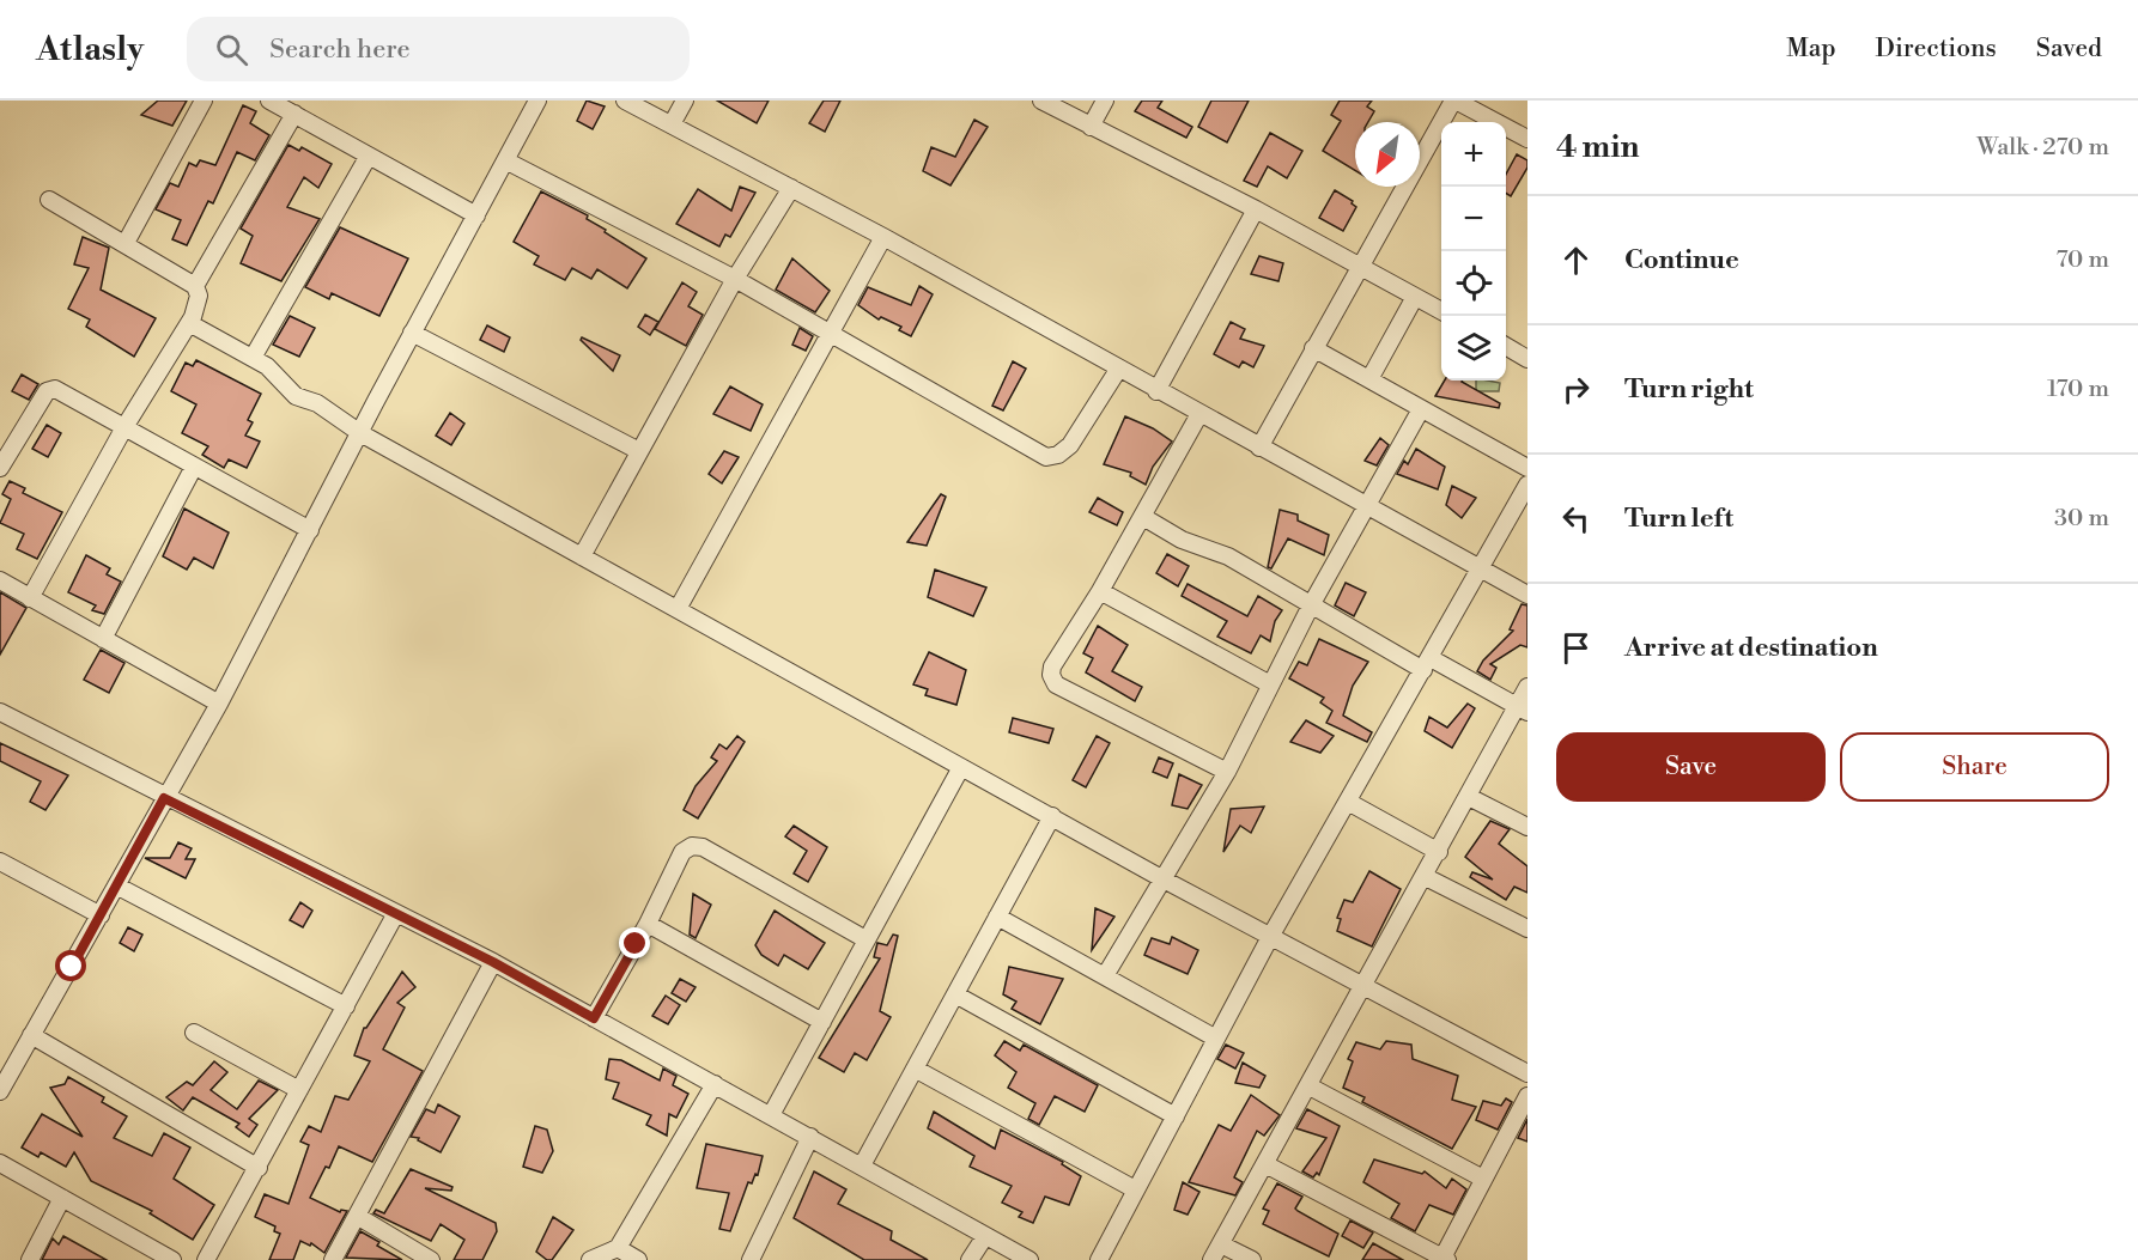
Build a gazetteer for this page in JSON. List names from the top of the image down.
{
  "north": "bottom left",
  "page": {
    "header": "Atlasly",
    "search": "Search here",
    "nav": ["Map", "Directions", "Saved"],
    "heading": ["4 min", "Walk · 270 m"],
    "map_buttons": ["+", "−"],
    "list": [
      ["Continue", "70 m"],
      ["Turn right", "170 m"],
      ["Turn left", "30 m"],
      "Arrive at destination"
    ],
    "buttons": ["Save", "Share"]
  }
}
